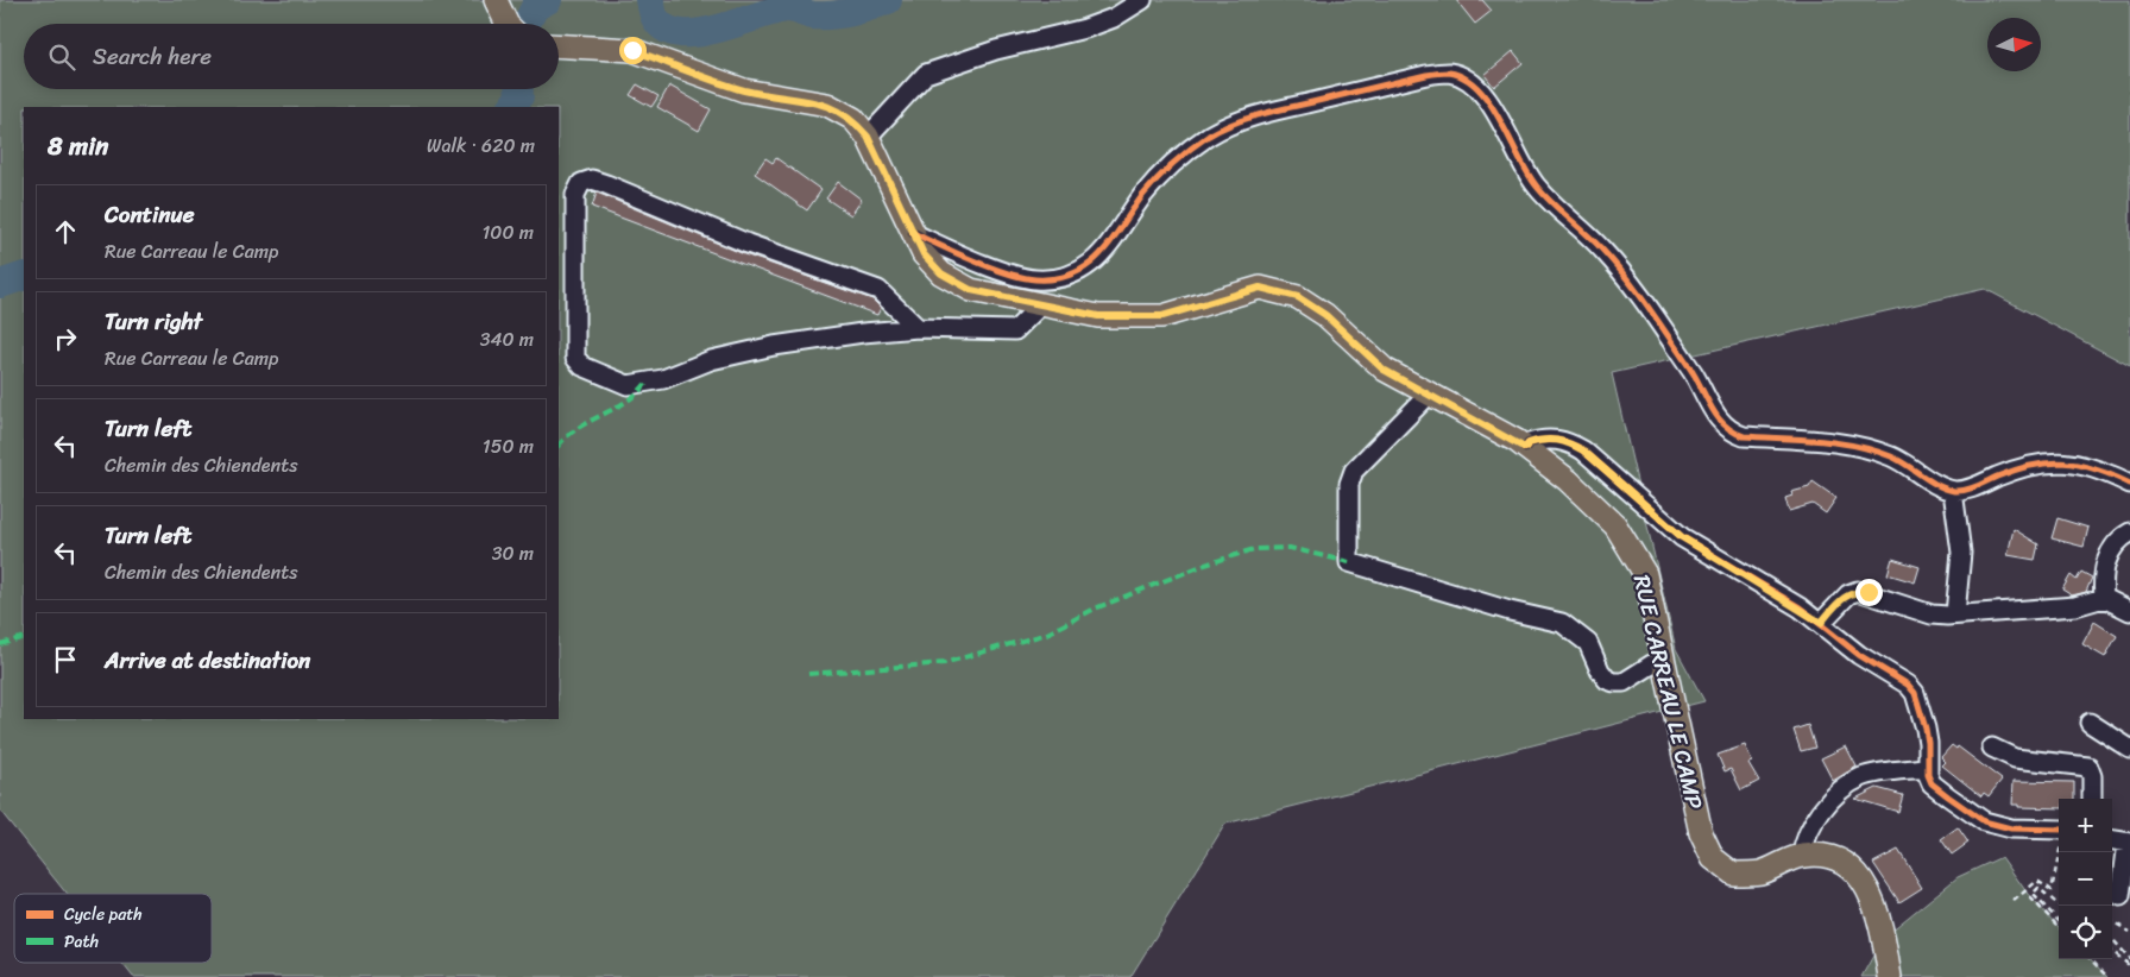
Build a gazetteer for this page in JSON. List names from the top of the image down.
{
  "streets": {
    "main road": ["RUE CARREAU LE CAMP"]
  },
  "legend": ["Cycle path", "Path"],
  "north": "right",
  "page": {
    "search": "Search here",
    "heading": ["8 min", "Walk · 620 m"],
    "list": [
      ["Continue", "Rue Carreau le Camp", "100 m"],
      ["Turn right", "Rue Carreau le Camp", "340 m"],
      ["Turn left", "Chemin des Chiendents", "150 m"],
      ["Turn left", "Chemin des Chiendents", "30 m"],
      "Arrive at destination"
    ],
    "map_buttons": ["+", "−"]
  }
}
